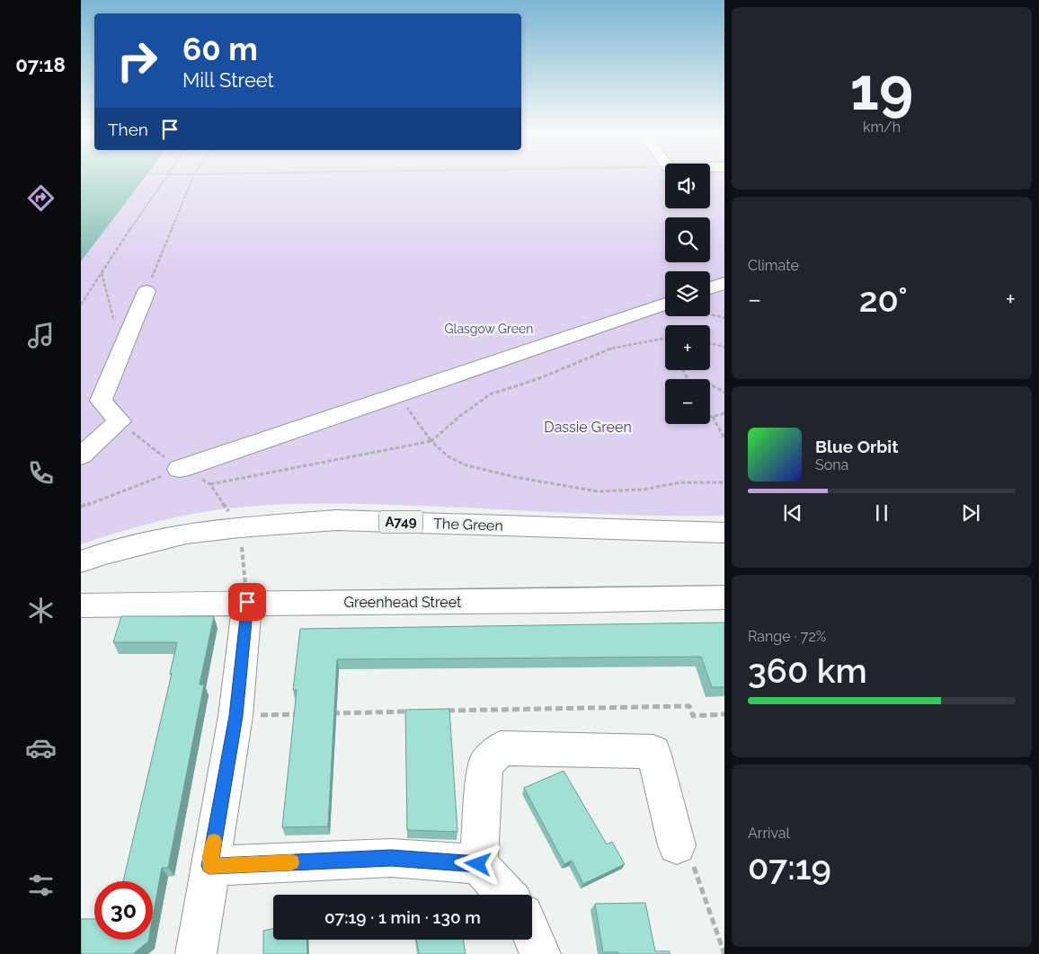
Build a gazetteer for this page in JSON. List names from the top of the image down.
{
  "streets": {
    "street": ["A749", "The Green", "Greenhead Street"]
  },
  "parks": ["Glasgow Green", "Dassie Green"],
  "page": {
    "tabs": "07:18",
    "tile": [
      ["19", "km/h"],
      "Climate",
      ["Range · 72%", "360 km"],
      ["Arrival", "07:19"]
    ],
    "turn": ["60 m", "Mill Street"],
    "then": "Then",
    "map_buttons": ["+", "−"],
    "heat": ["−", "20°", "+"],
    "song": ["Blue Orbit", "Sona"],
    "limit": "30",
    "trip": "07:19 · 1 min · 130 m"
  }
}
